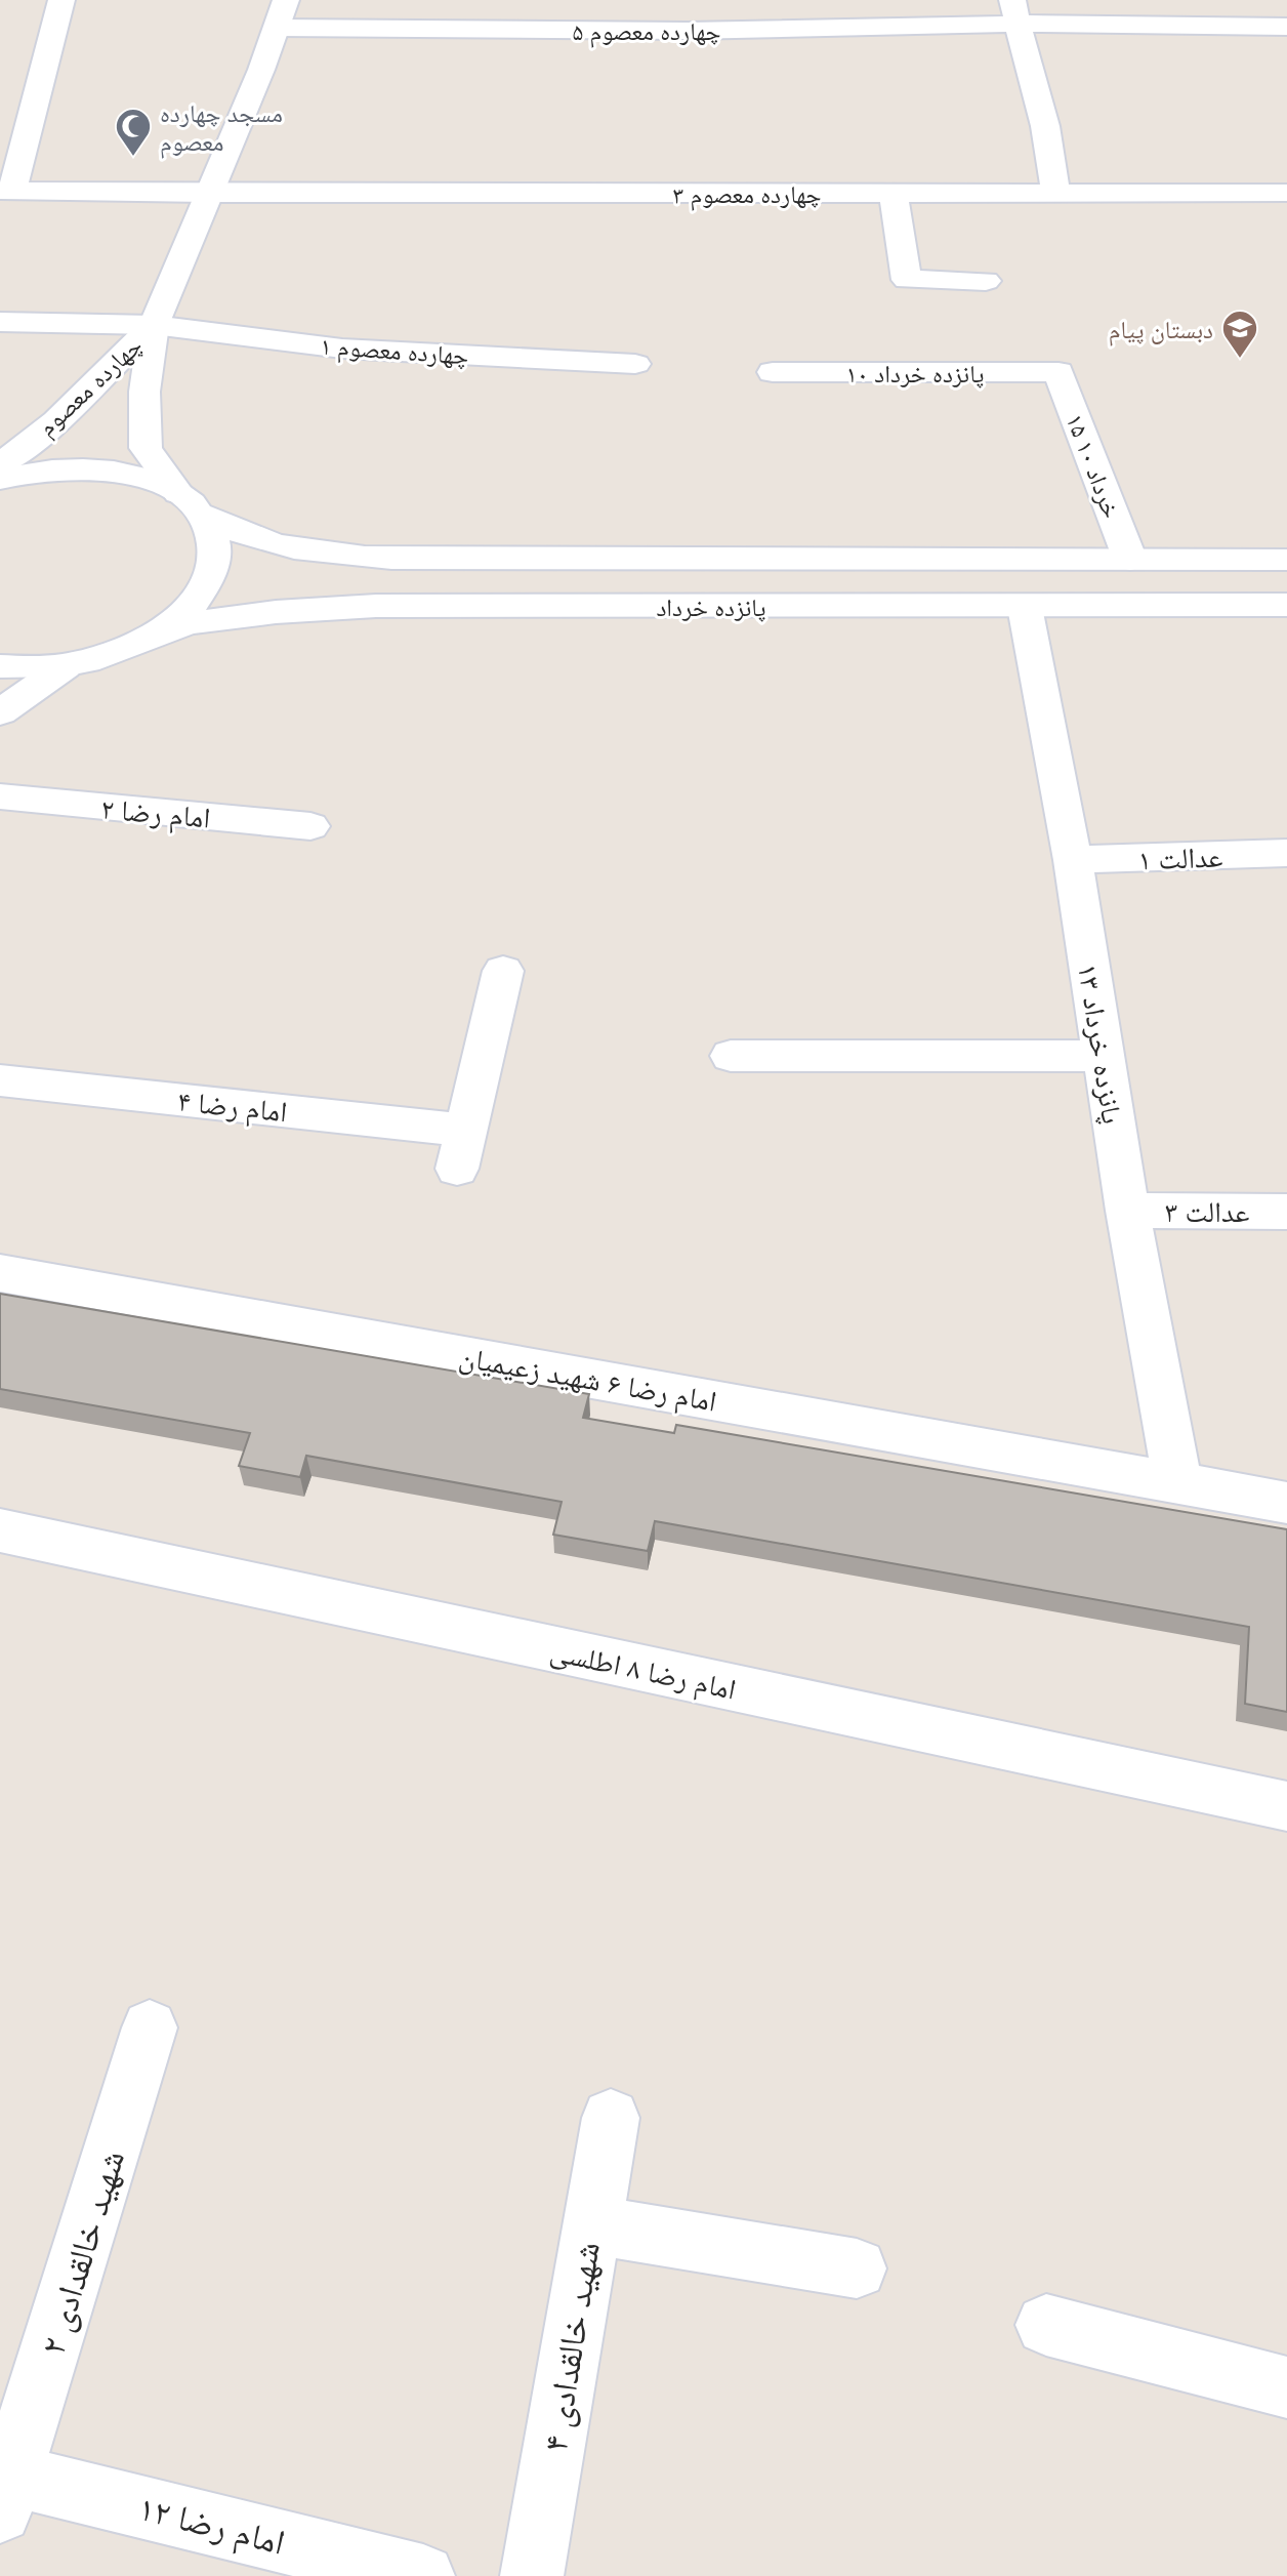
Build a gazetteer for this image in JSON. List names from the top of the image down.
{
  "streets": {
    "street": [
      "چهارده معصوم ۵",
      "چهارده معصوم ۳",
      "چهارده معصوم ۱",
      "پانزده خرداد ۱۰",
      "چهارده معصوم",
      "۱۵ خرداد ۱۰",
      "پانزده خرداد",
      "امام رضا ۲",
      "عدالت ۱",
      "پانزده خرداد ۱۳",
      "امام رضا ۴",
      "عدالت ۳",
      "امام رضا ۶ شهید زعیمیان",
      "امام رضا ۸ اطلسی",
      "شهید خالقدادی ۲",
      "شهید خالقدادی ۴",
      "امام رضا ۱۲"
    ]
  },
  "crossings": [
    ["چهارده معصوم ۱", "چهارده معصوم"],
    ["پانزده خرداد ۱۰", "۱۵ خرداد ۱۰"],
    ["چهارده معصوم", "پانزده خرداد"],
    ["۱۵ خرداد ۱۰", "پانزده خرداد"],
    ["پانزده خرداد", "پانزده خرداد ۱۳"],
    ["عدالت ۱", "پانزده خرداد ۱۳"],
    ["پانزده خرداد ۱۳", "عدالت ۳"],
    ["پانزده خرداد ۱۳", "امام رضا ۶ شهید زعیمیان"],
    ["شهید خالقدادی ۲", "امام رضا ۱۲"]
  ],
  "places": {
    "mosque": ["مسجد چهارده معصوم"],
    "school or university": ["دبستان پیام"]
  }
}
